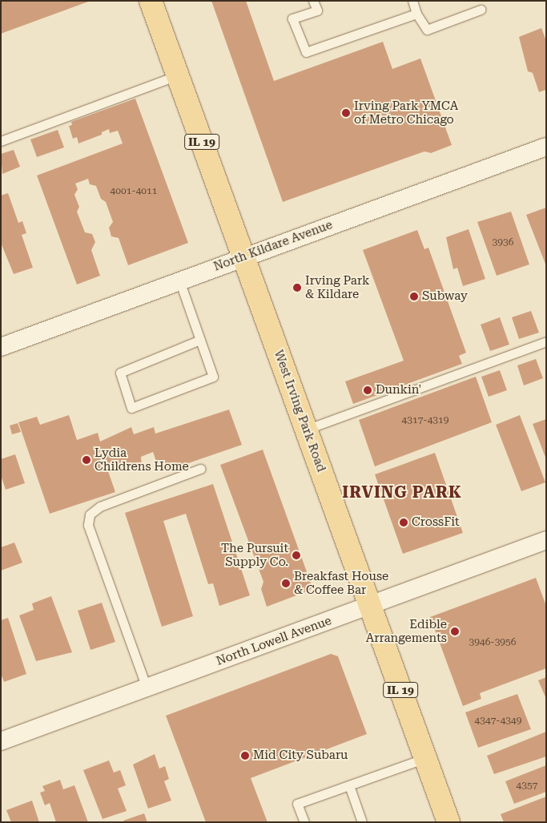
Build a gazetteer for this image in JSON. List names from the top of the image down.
{
  "streets": {
    "main road": ["IL 19", "West Irving Park Road"],
    "street": ["North Kildare Avenue", "North Lowell Avenue"]
  },
  "crossings": [
    ["North Kildare Avenue", "West Irving Park Road"],
    ["West Irving Park Road", "North Lowell Avenue"]
  ],
  "districts": ["IRVING PARK"],
  "places": [
    "Irving Park YMCA of Metro Chicago",
    "Irving Park & Kildare",
    "Subway",
    "Dunkin'",
    "Lydia Childrens Home",
    "CrossFit",
    "The Pursuit Supply Co.",
    "Breakfast House & Coffee Bar",
    "Edible Arrangements",
    "Mid City Subaru"
  ],
  "house_numbers": [
    "4001-4011",
    "3936",
    "4317-4319",
    "3946-3956",
    "4347-4349",
    "4357"
  ]
}
